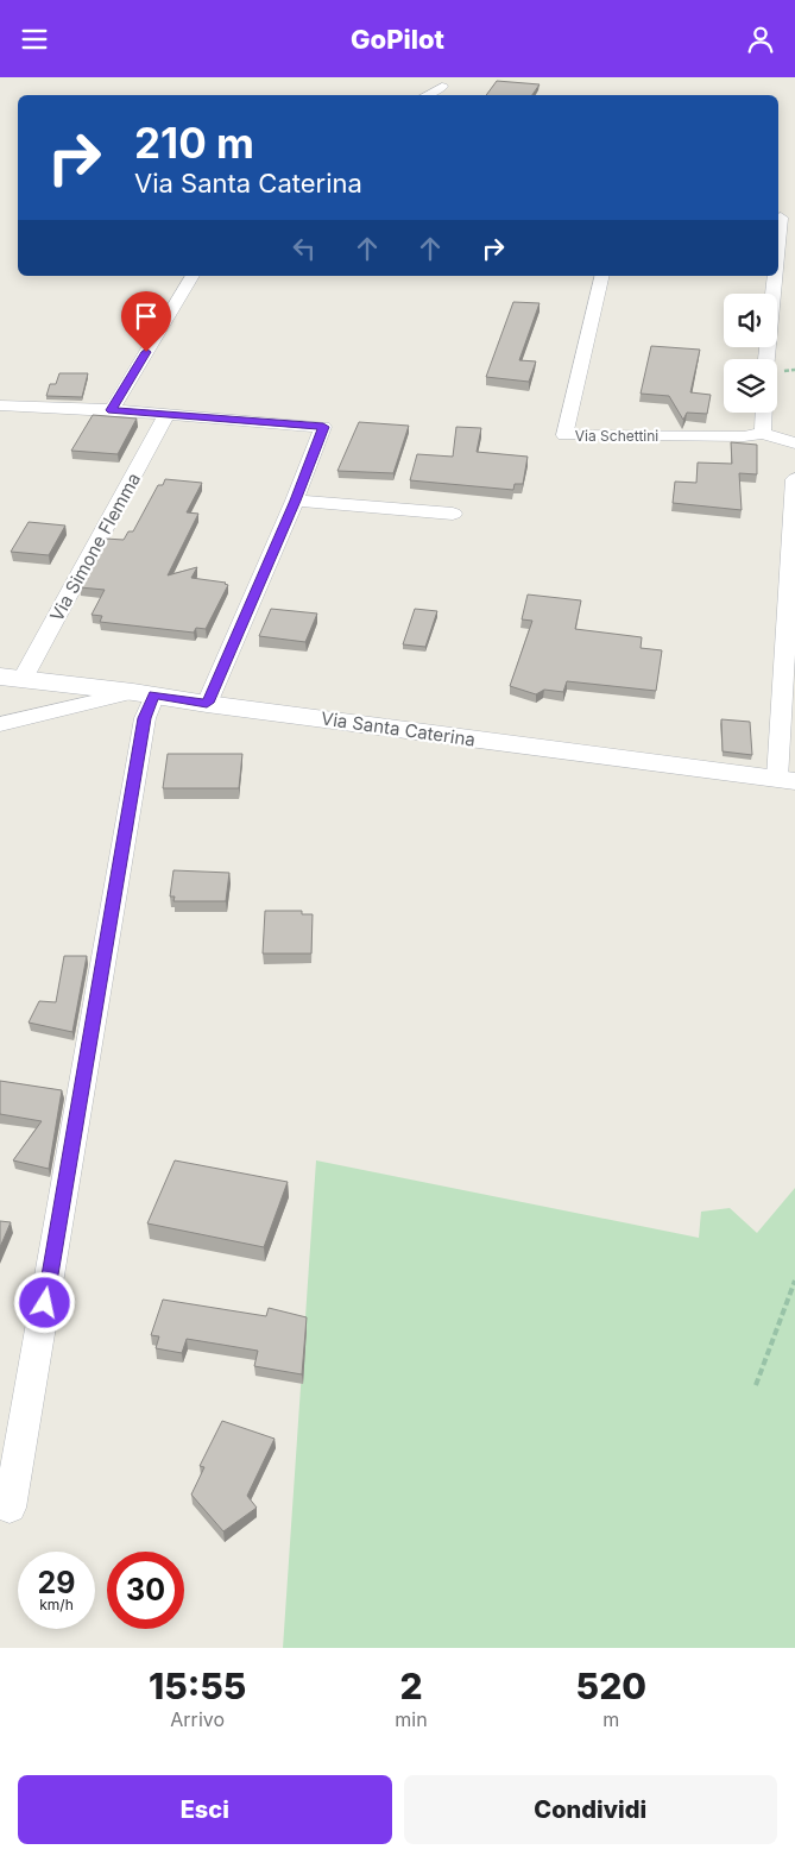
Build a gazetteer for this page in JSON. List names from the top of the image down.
{
  "streets": {
    "street": ["Via Schettini", "Via Simone Flemma", "Via Santa Caterina"]
  },
  "crossings": [
    ["Via Simone Flemma", "Via Santa Caterina"]
  ],
  "page": {
    "header": "GoPilot",
    "turn": ["210 m", "Via Santa Caterina"],
    "speed": "29 km/h",
    "limit": "30",
    "eta": [
      "15:55",
      "Arrivo",
      "2",
      "min",
      "520",
      "m"
    ],
    "buttons": ["Esci", "Condividi"]
  }
}
